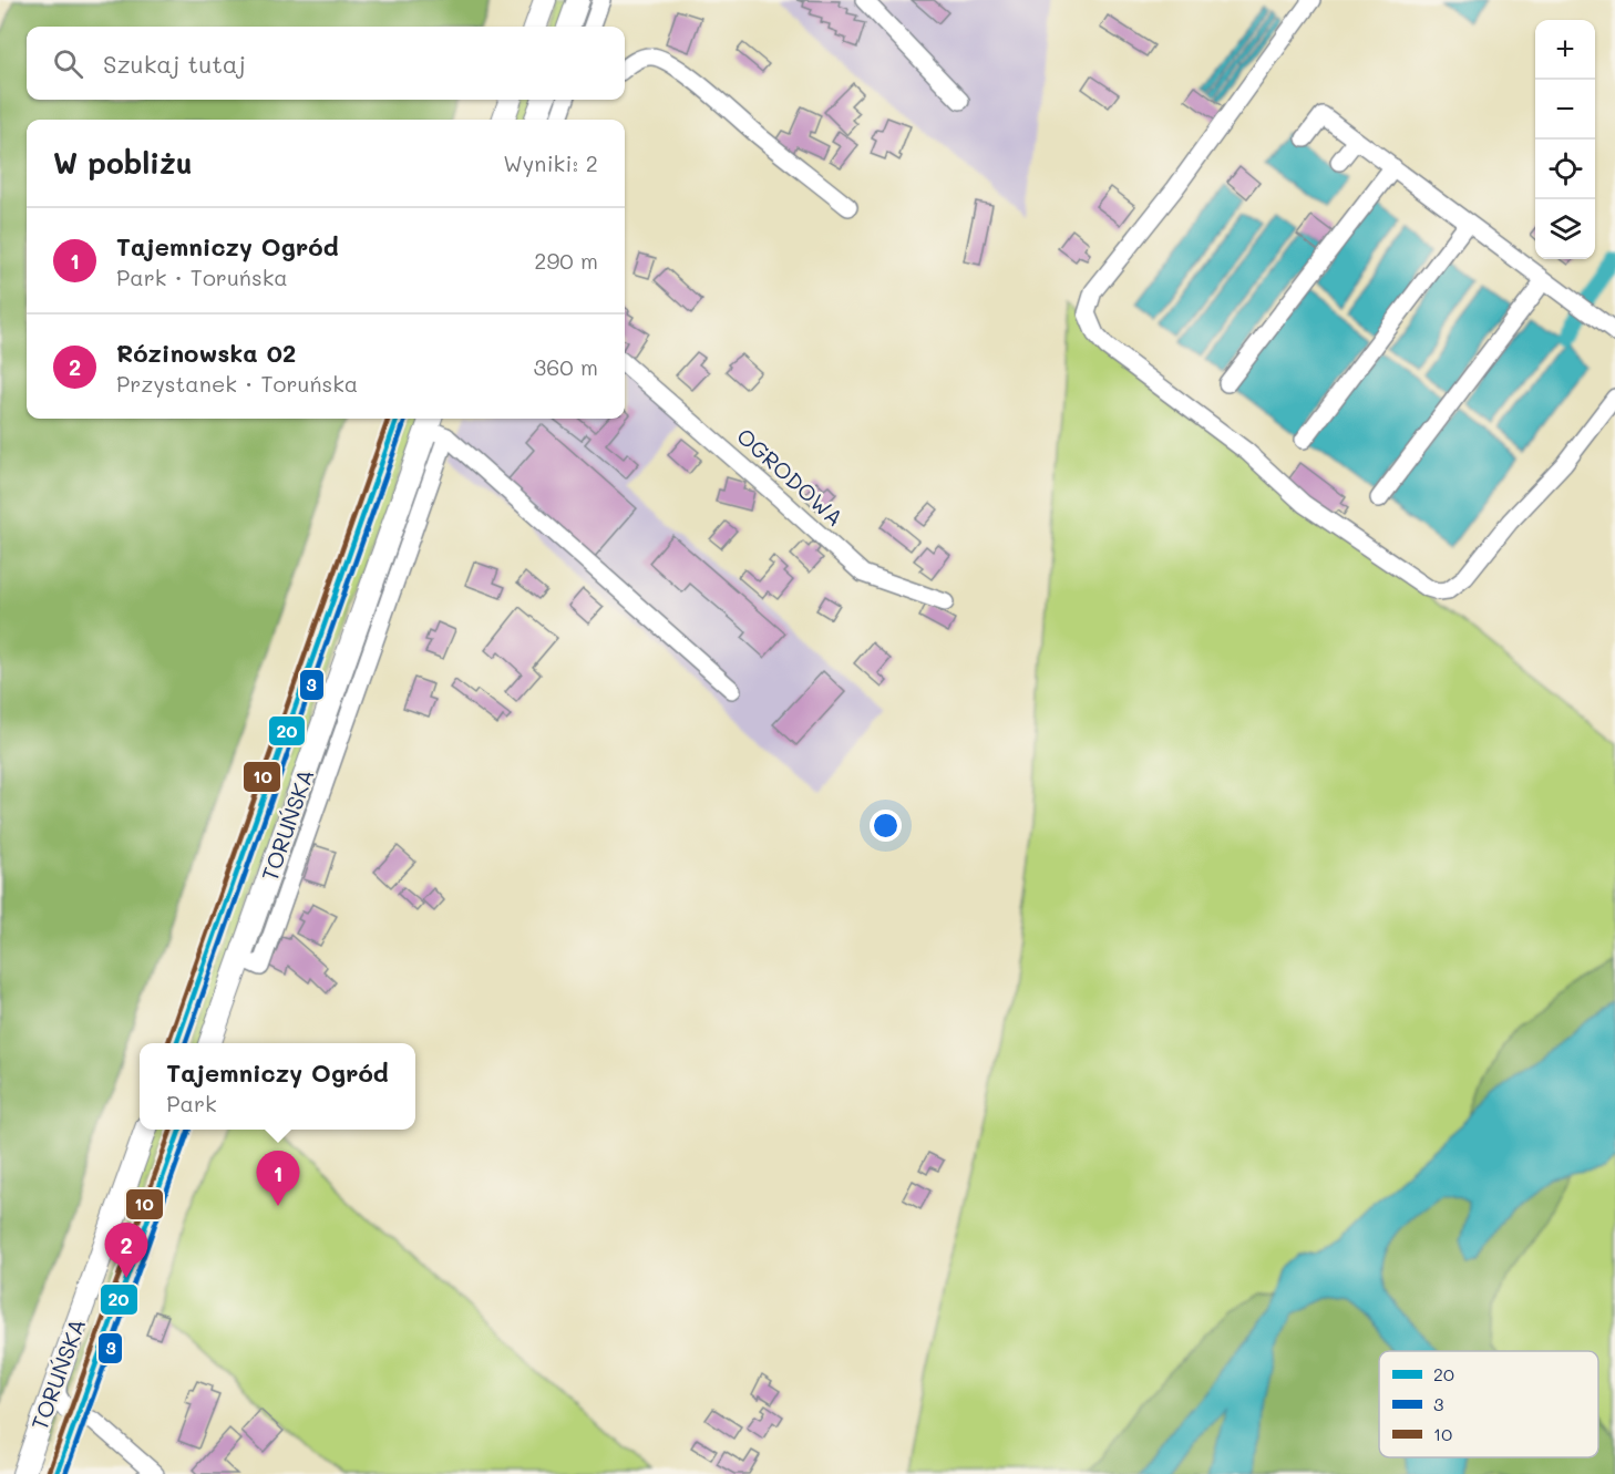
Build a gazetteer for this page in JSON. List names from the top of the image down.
{
  "streets": {
    "main road": ["TORUŃSKA"],
    "street": ["OGRODOWA"]
  },
  "lines": ["transit line 20", "transit line 3", "transit line 10"],
  "legend": ["20", "3", "10"],
  "page": {
    "map_buttons": ["+", "−"],
    "search": "Szukaj tutaj",
    "heading": ["W pobliżu", "Wyniki: 2"],
    "list": [
      {
        "mark": "1",
        "name": "Tajemniczy Ogród",
        "note": "Park · Toruńska",
        "value": "290 m"
      },
      {
        "mark": "2",
        "name": "Rózinowska 02",
        "note": "Przystanek · Toruńska",
        "value": "360 m"
      }
    ],
    "popup": ["Tajemniczy Ogród", "Park"],
    "pins": ["1", "2"]
  }
}
